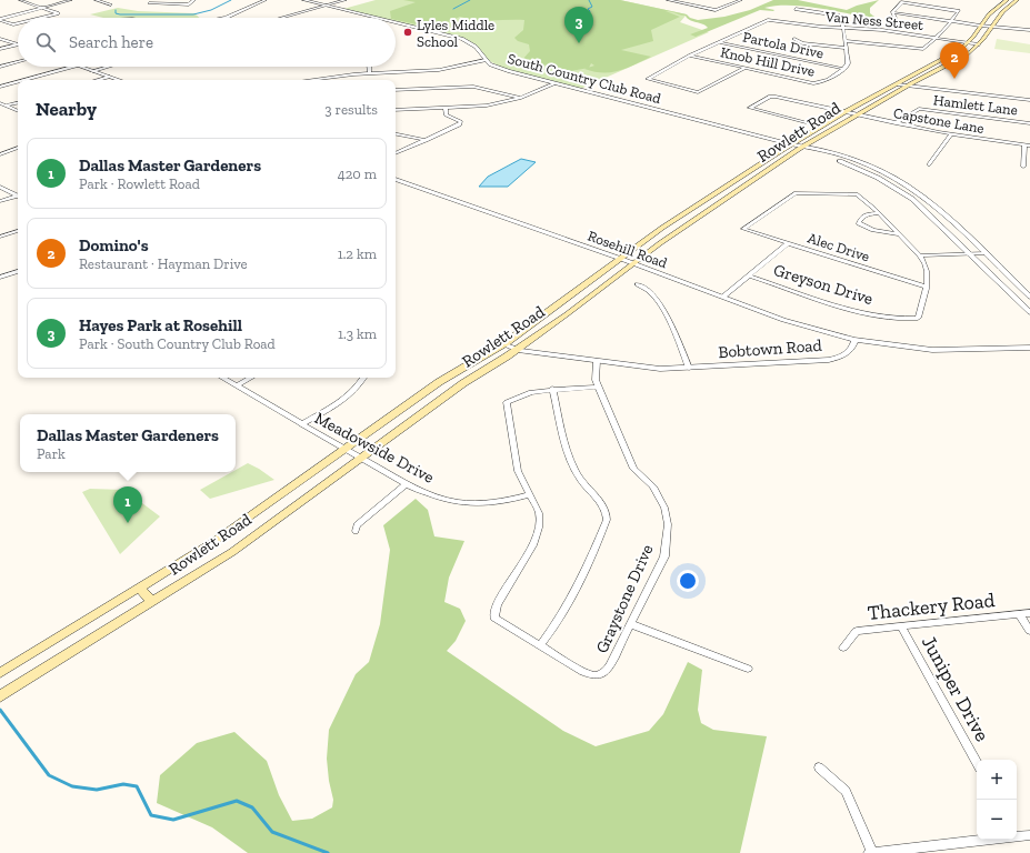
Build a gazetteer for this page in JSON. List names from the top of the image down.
{
  "streets": {
    "main road": ["Rowlett Road"],
    "street": [
      "Van Ness Street",
      "Partola Drive",
      "Knob Hill Drive",
      "South Country Club Road",
      "Hamlett Lane",
      "Capstone Lane",
      "Alec Drive",
      "Rosehill Road",
      "Greyson Drive",
      "Bobtown Road",
      "Meadowside Drive",
      "Graystone Drive",
      "Thackery Road",
      "Juniper Drive"
    ]
  },
  "crossings": [
    ["Van Ness Street", "Partola Drive"],
    ["Van Ness Street", "Rowlett Road"],
    ["Partola Drive", "Knob Hill Drive"],
    ["South Country Club Road", "Rowlett Road"],
    ["Hamlett Lane", "Capstone Lane"],
    ["Capstone Lane", "Rowlett Road"],
    ["Rowlett Road", "Rosehill Road"],
    ["Rowlett Road", "Bobtown Road"],
    ["Rowlett Road", "Meadowside Drive"],
    ["Alec Drive", "Greyson Drive"],
    ["Rosehill Road", "Bobtown Road"],
    ["Bobtown Road", "Graystone Drive"],
    ["Thackery Road", "Juniper Drive"]
  ],
  "places": ["Lyles Middle School"],
  "page": {
    "pins": ["3", "2", "1"],
    "search": "Search here",
    "heading": ["Nearby", "3 results"],
    "list": [
      {
        "mark": "1",
        "name": "Dallas Master Gardeners",
        "note": "Park · Rowlett Road",
        "value": "420 m"
      },
      {
        "mark": "2",
        "name": "Domino's",
        "note": "Restaurant · Hayman Drive",
        "value": "1.2 km"
      },
      {
        "mark": "3",
        "name": "Hayes Park at Rosehill",
        "note": "Park · South Country Club Road",
        "value": "1.3 km"
      }
    ],
    "popup": ["Dallas Master Gardeners", "Park"],
    "map_buttons": ["+", "−"]
  }
}
